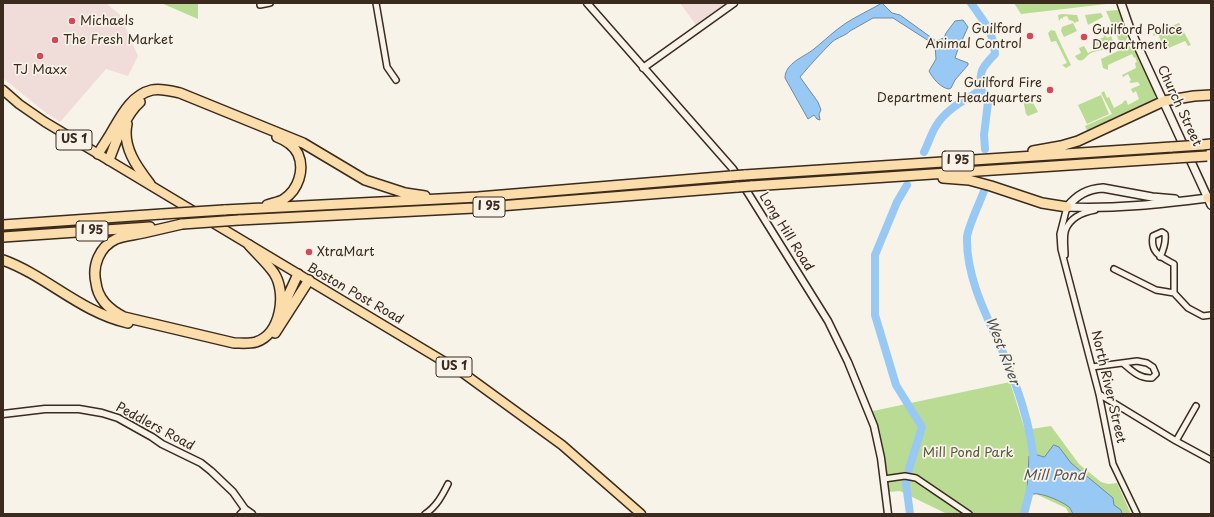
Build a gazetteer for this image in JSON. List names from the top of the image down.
{
  "streets": {
    "highway": ["I 95"],
    "main road": [
      "Church Street",
      "US 1",
      "Boston Post Road",
      "North River Street"
    ],
    "street": ["Long Hill Road", "Peddlers Road"]
  },
  "crossings": [
    ["Church Street", "North River Street"]
  ],
  "water": ["West River", "Mill Pond"],
  "parks": ["Mill Pond Park"],
  "places": [
    "Michaels",
    "Guilford Animal Control",
    "Guilford Police Department",
    "The Fresh Market",
    "TJ Maxx",
    "Guilford Fire Department Headquarters",
    "XtraMart"
  ]
}
